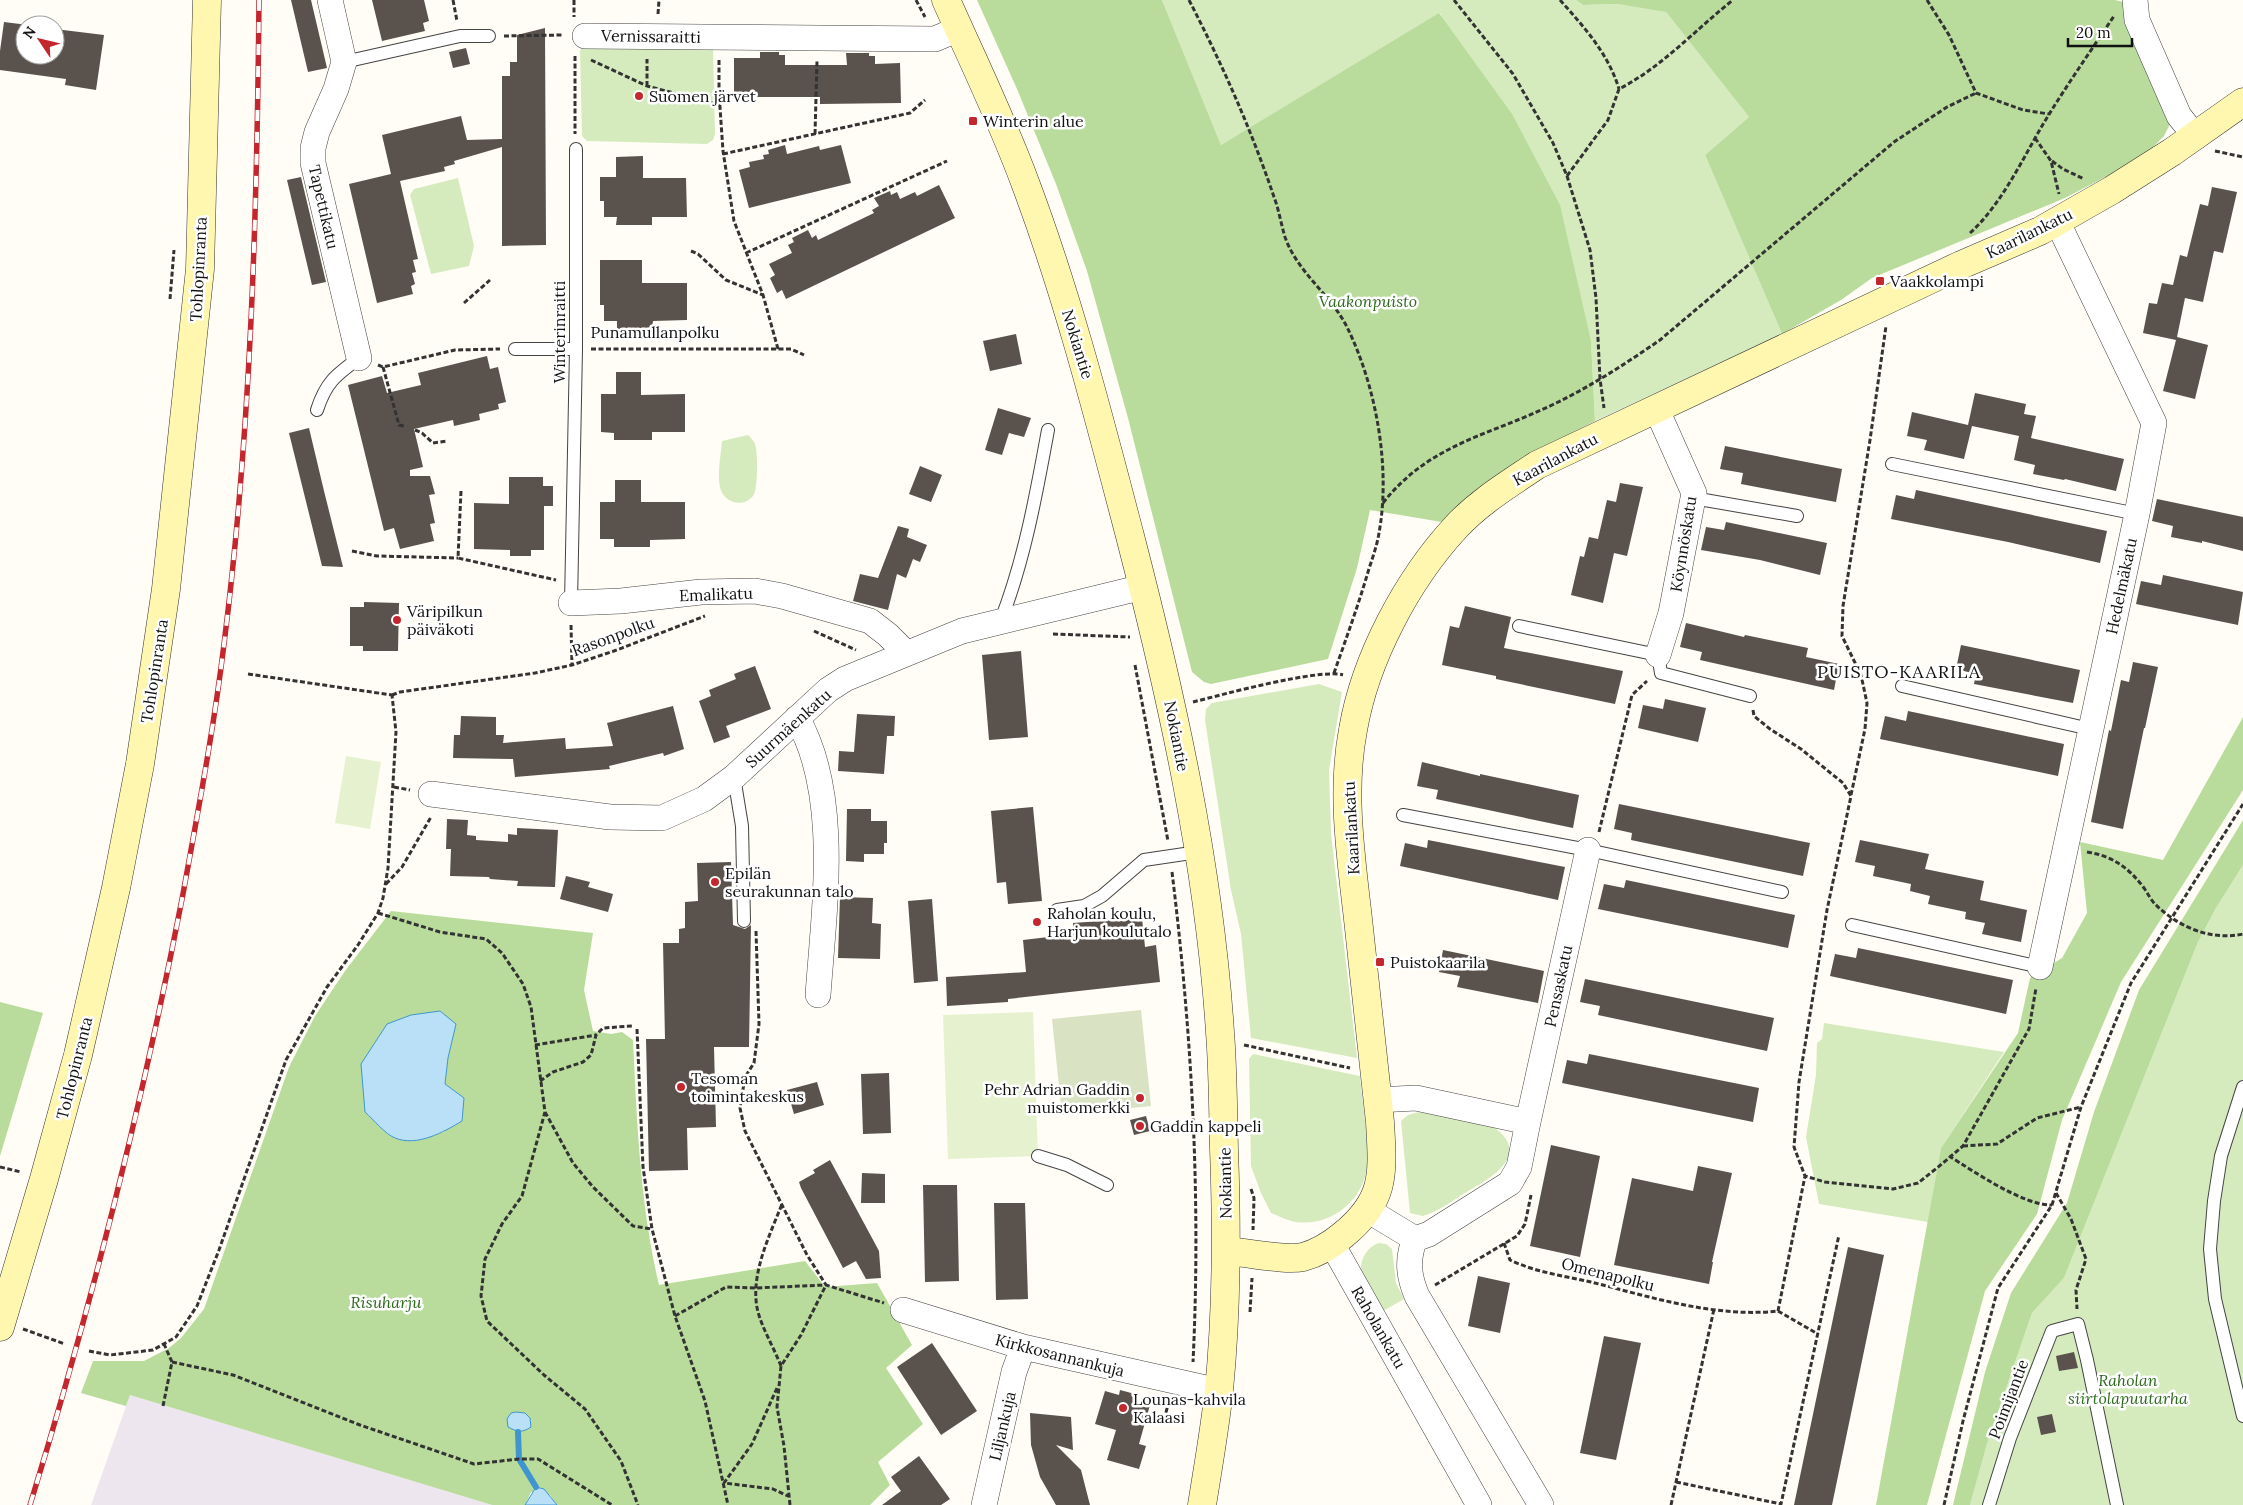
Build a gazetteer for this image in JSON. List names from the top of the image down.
{
  "streets": {
    "street": [
      "Vernissaraitti",
      "Tapettikatu",
      "Kaarilankatu",
      "Tohlopinranta",
      "Nokiantie",
      "Köynnöskatu",
      "Hedelmäkatu",
      "Emalikatu",
      "Suurmäenkatu",
      "Pensaskatu",
      "Raholankatu",
      "Kirkkosannankuja",
      "Liljankuja"
    ],
    "lane": ["Winterinraitti", "Punamullanpolku", "Poimijantie"],
    "path": ["Rasonpolku", "Omenapolku"]
  },
  "crossings": [
    ["Vernissaraitti", "Nokiantie"],
    ["Kaarilankatu", "Köynnöskatu"],
    ["Kaarilankatu", "Hedelmäkatu"],
    ["Winterinraitti", "Punamullanpolku"],
    ["Winterinraitti", "Emalikatu"],
    ["Nokiantie", "Suurmäenkatu"],
    ["Nokiantie", "Kirkkosannankuja"],
    ["Emalikatu", "Suurmäenkatu"],
    ["Kirkkosannankuja", "Liljankuja"]
  ],
  "districts": ["PUISTO-KAARILA"],
  "parks": ["Vaakonpuisto", "Risuharju", "Raholan siirtolapuutarha"],
  "places": {
    "other": [
      "Suomen järvet",
      "Väripilkun päiväkoti",
      "Epilän seurakunnan talo",
      "Raholan koulu, Harjun koulutalo",
      "Tesoman toimintakeskus",
      "Pehr Adrian Gaddin muistomerkki",
      "Gaddin kappeli",
      "Lounas-kahvila Kalaasi"
    ],
    "transit": ["Winterin alue", "Vaakkolampi", "Puistokaarila"]
  },
  "scale_bar": "20 m",
  "north": "top left"
}
